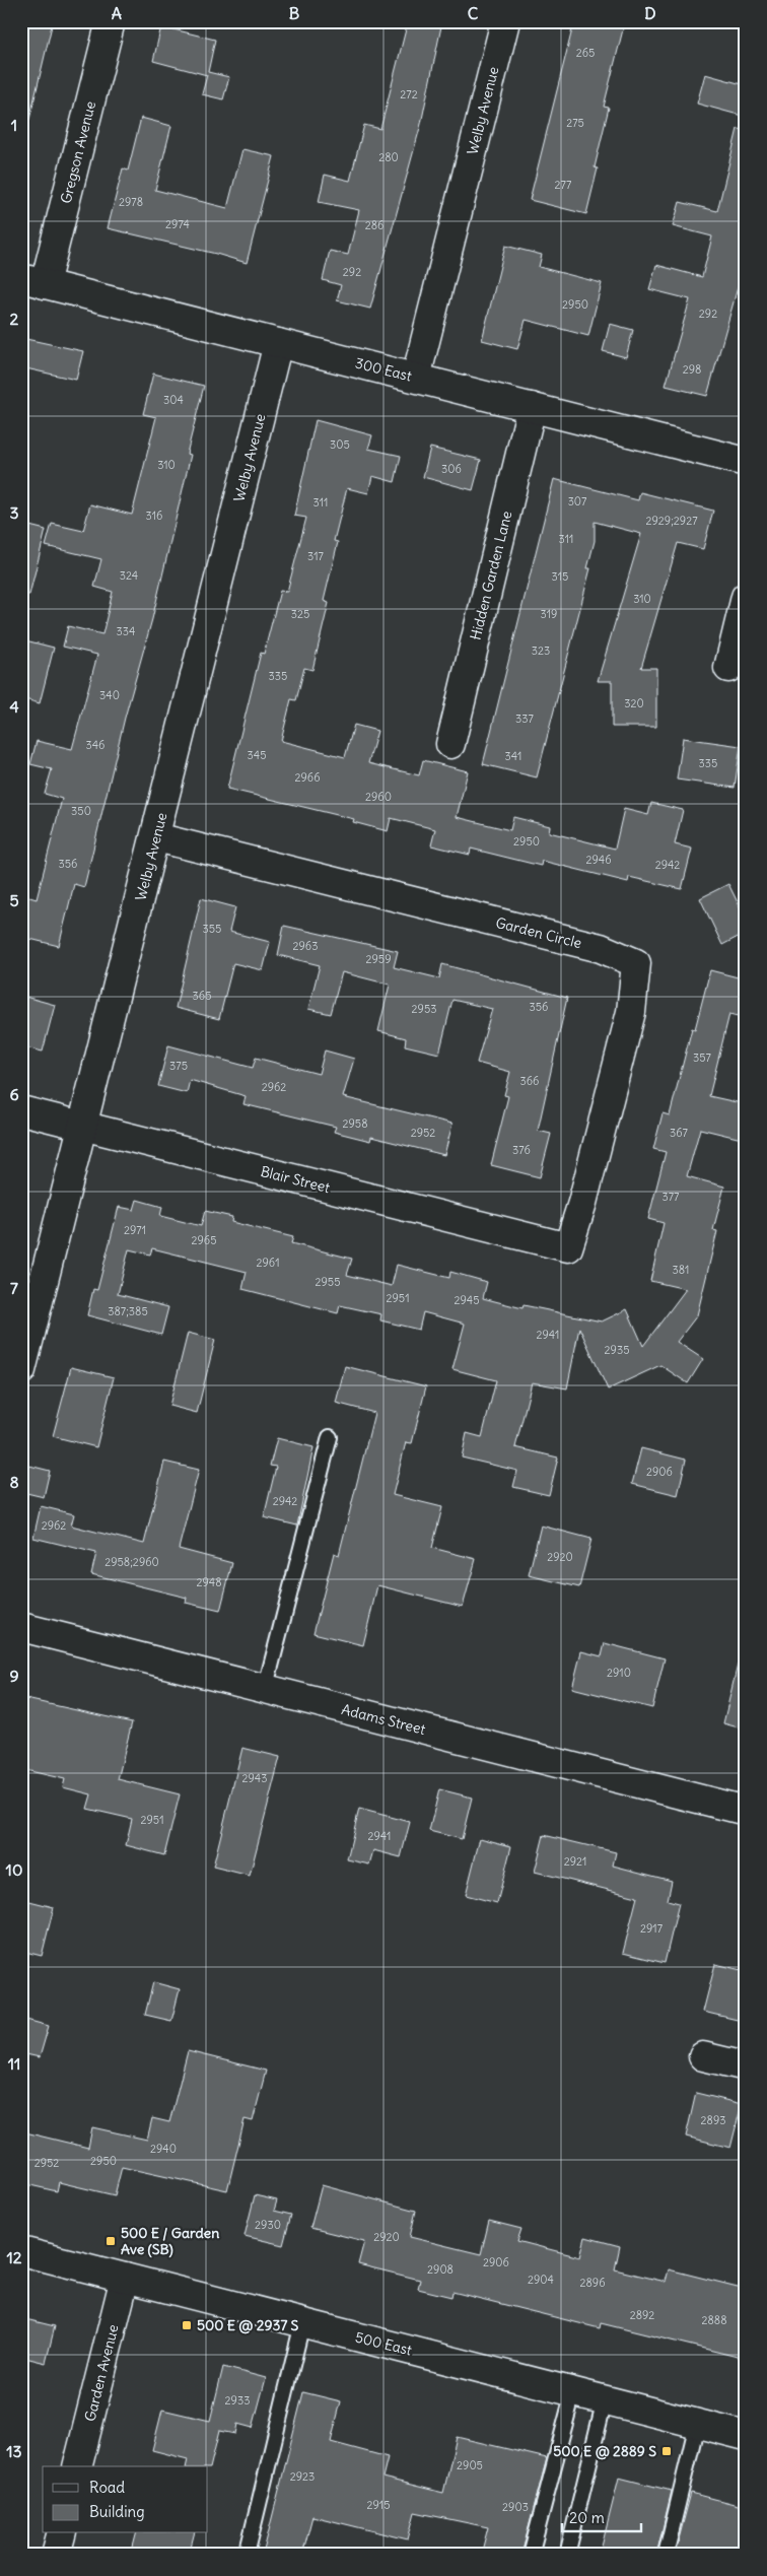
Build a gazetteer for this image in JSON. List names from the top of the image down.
{
  "streets": {
    "street": [
      "Welby Avenue",
      "Gregson Avenue",
      "300 East",
      "Hidden Garden Lane",
      "Garden Circle",
      "Blair Street",
      "Adams Street",
      "500 East",
      "Garden Avenue"
    ]
  },
  "crossings": [
    ["Welby Avenue", "300 East"],
    ["Welby Avenue", "Garden Circle"],
    ["Welby Avenue", "Blair Street"],
    ["Gregson Avenue", "300 East"],
    ["300 East", "Hidden Garden Lane"],
    ["Garden Circle", "Blair Street"],
    ["500 East", "Garden Avenue"]
  ],
  "places": {
    "transit": ["500 E / Garden Ave (SB)", "500 E @ 2937 S", "500 E @ 2889 S"]
  },
  "house_numbers": [
    "265",
    "272",
    "275",
    "280",
    "277",
    "2978",
    "2974",
    "286",
    "292",
    "2950",
    "292",
    "298",
    "304",
    "305",
    "310",
    "306",
    "307",
    "311",
    "316",
    "2929;2927",
    "311",
    "317",
    "324",
    "315",
    "310",
    "325",
    "319",
    "334",
    "323",
    "335",
    "340",
    "320",
    "337",
    "346",
    "345",
    "341",
    "335",
    "2966",
    "2960",
    "350",
    "2950",
    "2946",
    "356",
    "2942",
    "355",
    "2963",
    "2959",
    "365",
    "356",
    "2953",
    "357",
    "375",
    "366",
    "2962",
    "2958",
    "2952",
    "367",
    "376",
    "377",
    "2971",
    "2965",
    "2961",
    "381",
    "2955",
    "2951",
    "2945",
    "387;385",
    "2941",
    "2935",
    "2906",
    "2942",
    "2962",
    "2920",
    "2958;2960",
    "2948",
    "2910",
    "2943",
    "2951",
    "2941",
    "2921",
    "2917",
    "2893",
    "2940",
    "2950",
    "2952",
    "2930",
    "2920",
    "2906",
    "2908",
    "2904",
    "2896",
    "2892",
    "2888",
    "2933",
    "2905",
    "2923",
    "2915",
    "2903"
  ],
  "legend": ["Road", "Building"],
  "scale_bar": "20 m",
  "grid": {
    "columns": [
      "A",
      "B",
      "C",
      "D"
    ],
    "rows": [
      "1",
      "2",
      "3",
      "4",
      "5",
      "6",
      "7",
      "8",
      "9",
      "10",
      "11",
      "12",
      "13"
    ]
  }
}
